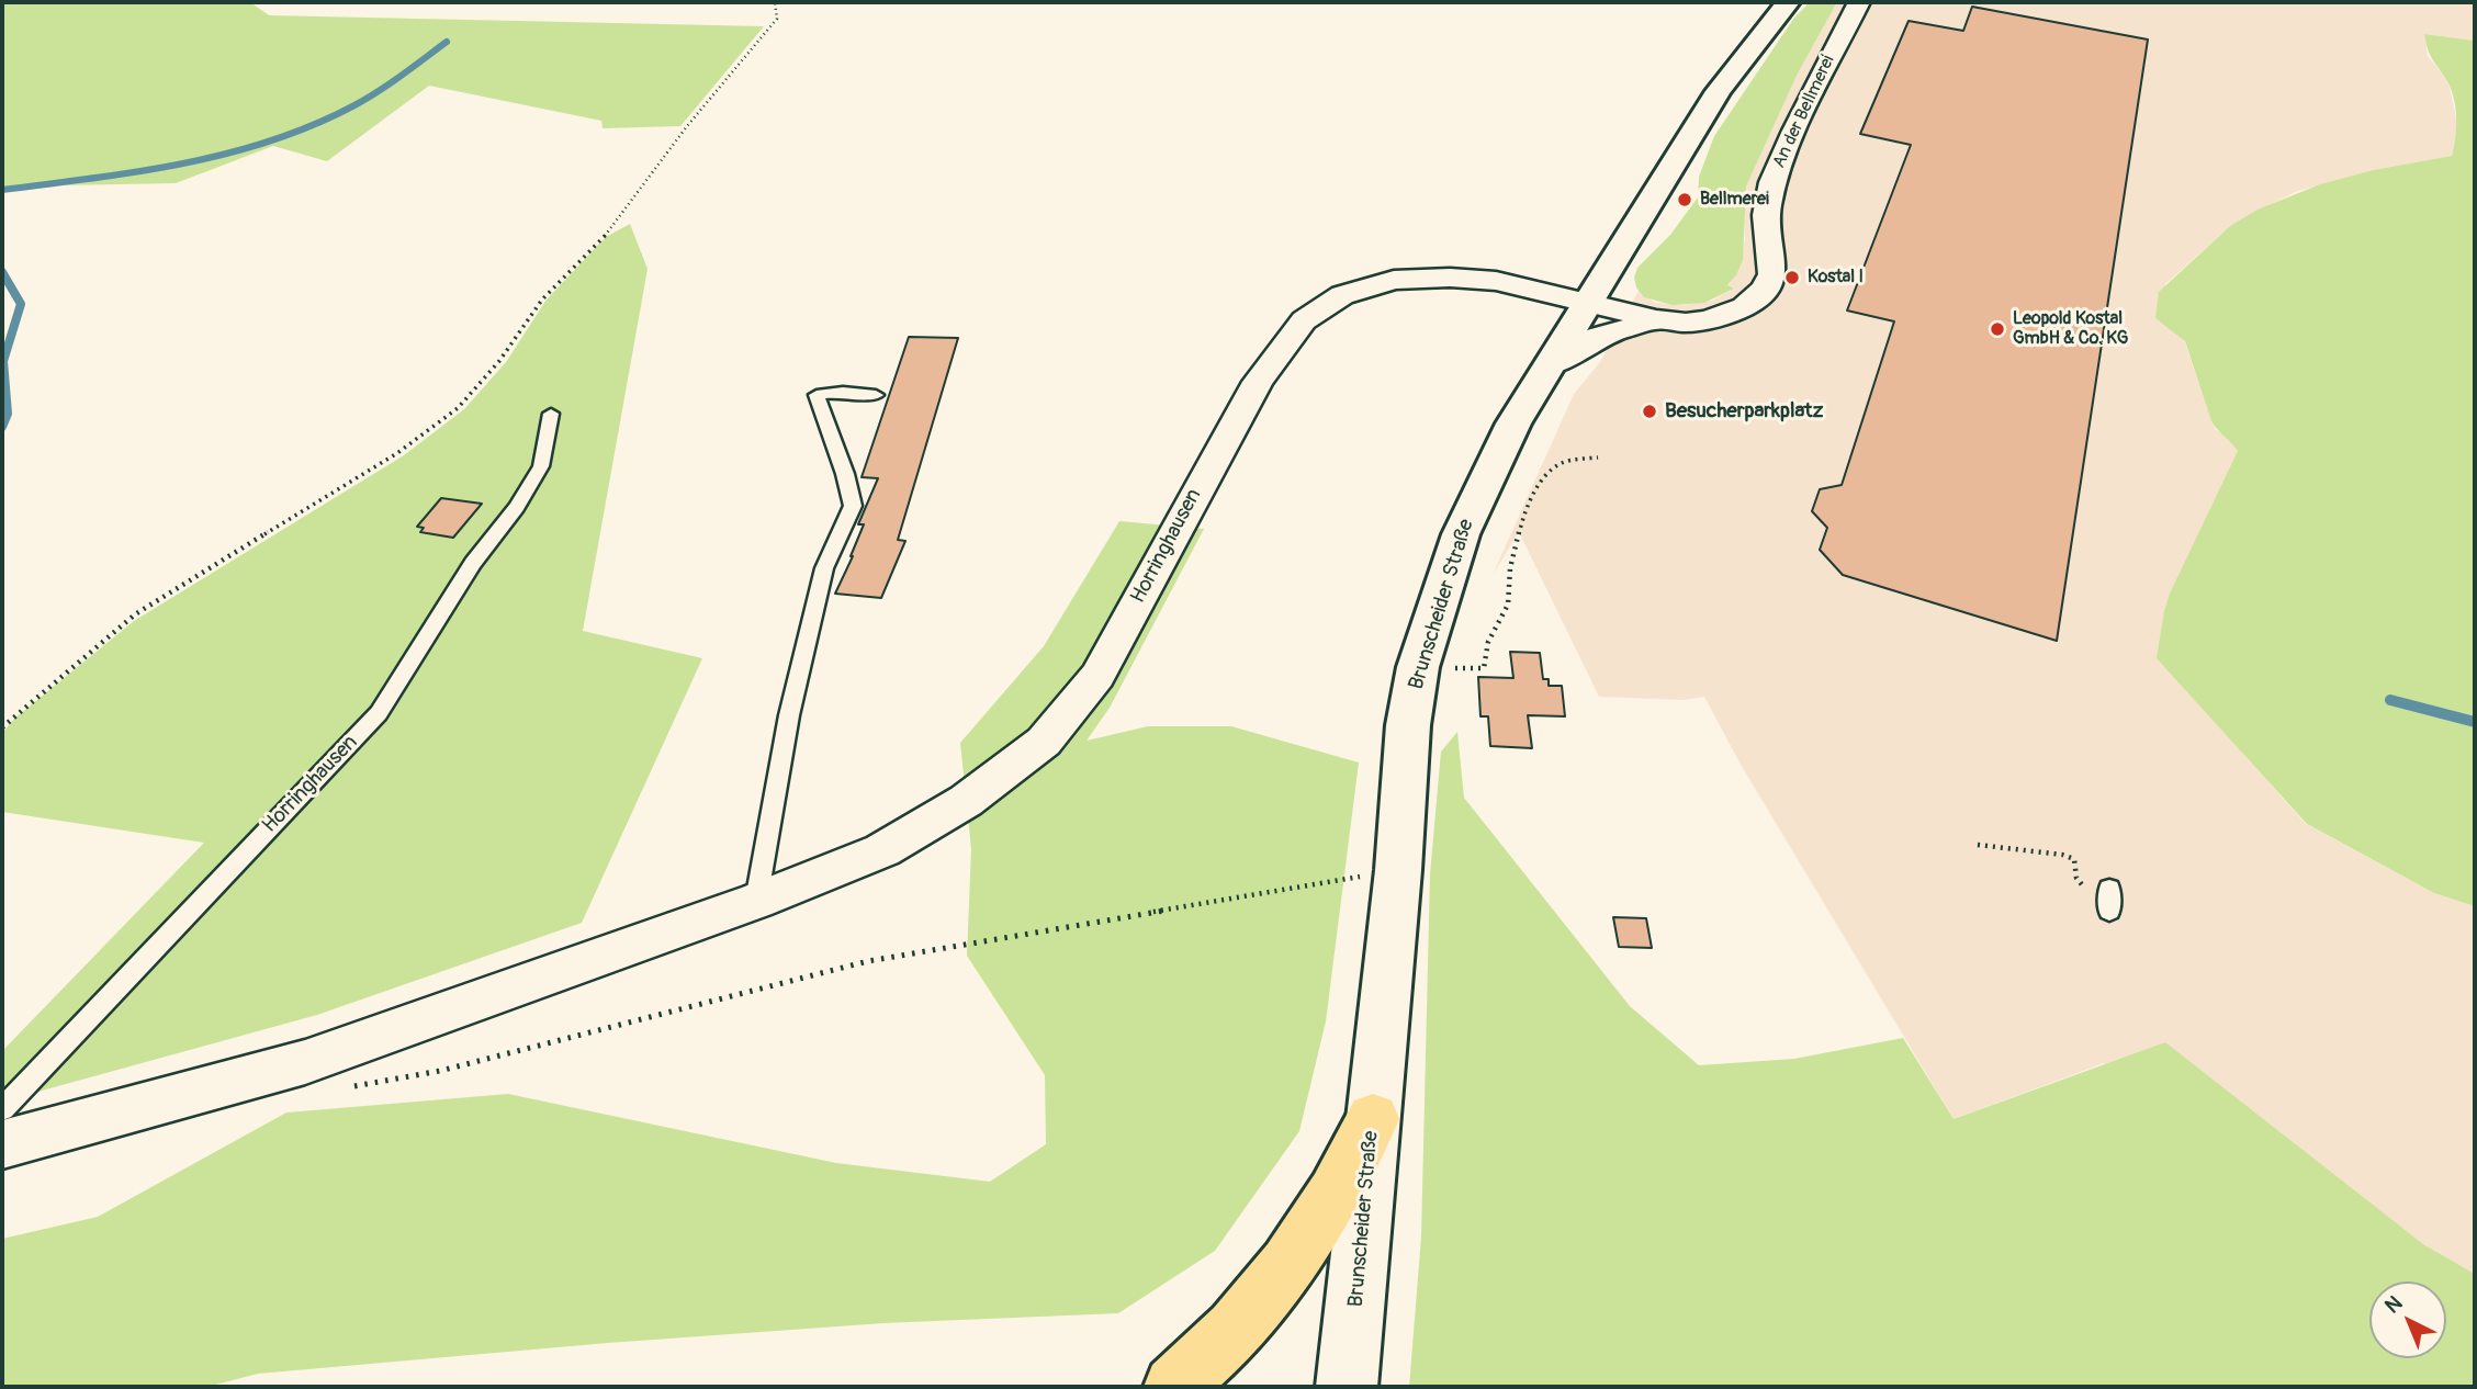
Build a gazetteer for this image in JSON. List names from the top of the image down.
{
  "streets": {
    "main road": ["Brunscheider Straße"],
    "street": ["An der Bellmerei", "Horringhausen"]
  },
  "crossings": [
    ["An der Bellmerei", "Horringhausen"],
    ["An der Bellmerei", "Brunscheider Straße"],
    ["Horringhausen", "Brunscheider Straße"]
  ],
  "places": [
    "Bellmerei",
    "Kostal I",
    "Leopold Kostal GmbH & Co. KG",
    "Besucherparkplatz"
  ],
  "north": "top left"
}
